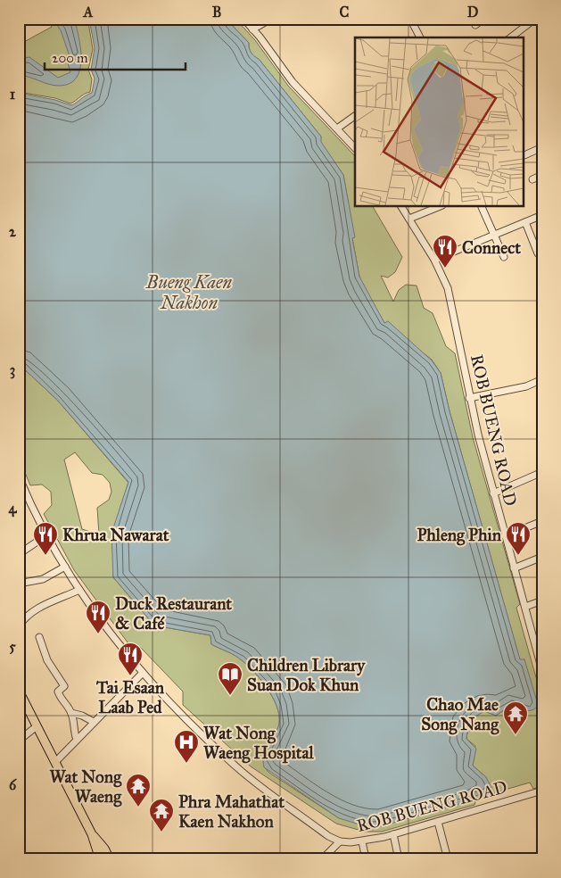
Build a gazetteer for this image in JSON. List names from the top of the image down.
{
  "streets": {
    "street": ["ROB BUENG ROAD"]
  },
  "water": ["Bueng Kaen Nakhon"],
  "places": {
    "restaurant": [
      "Connect",
      "Khrua Nawarat",
      "Phleng Phin",
      "Duck Restaurant & Café",
      "Tai Esaan Laab Ped"
    ],
    "library": ["Children Library Suan Dok Khun"],
    "temple": ["Chao Mae Song Nang", "Wat Nong Waeng", "Phra Mahathat Kaen Nakhon"],
    "hospital": ["Wat Nong Waeng Hospital"]
  },
  "scale_bar": "200 m",
  "grid": {
    "columns": [
      "A",
      "B",
      "C",
      "D"
    ],
    "rows": [
      "1",
      "2",
      "3",
      "4",
      "5",
      "6"
    ]
  }
}
